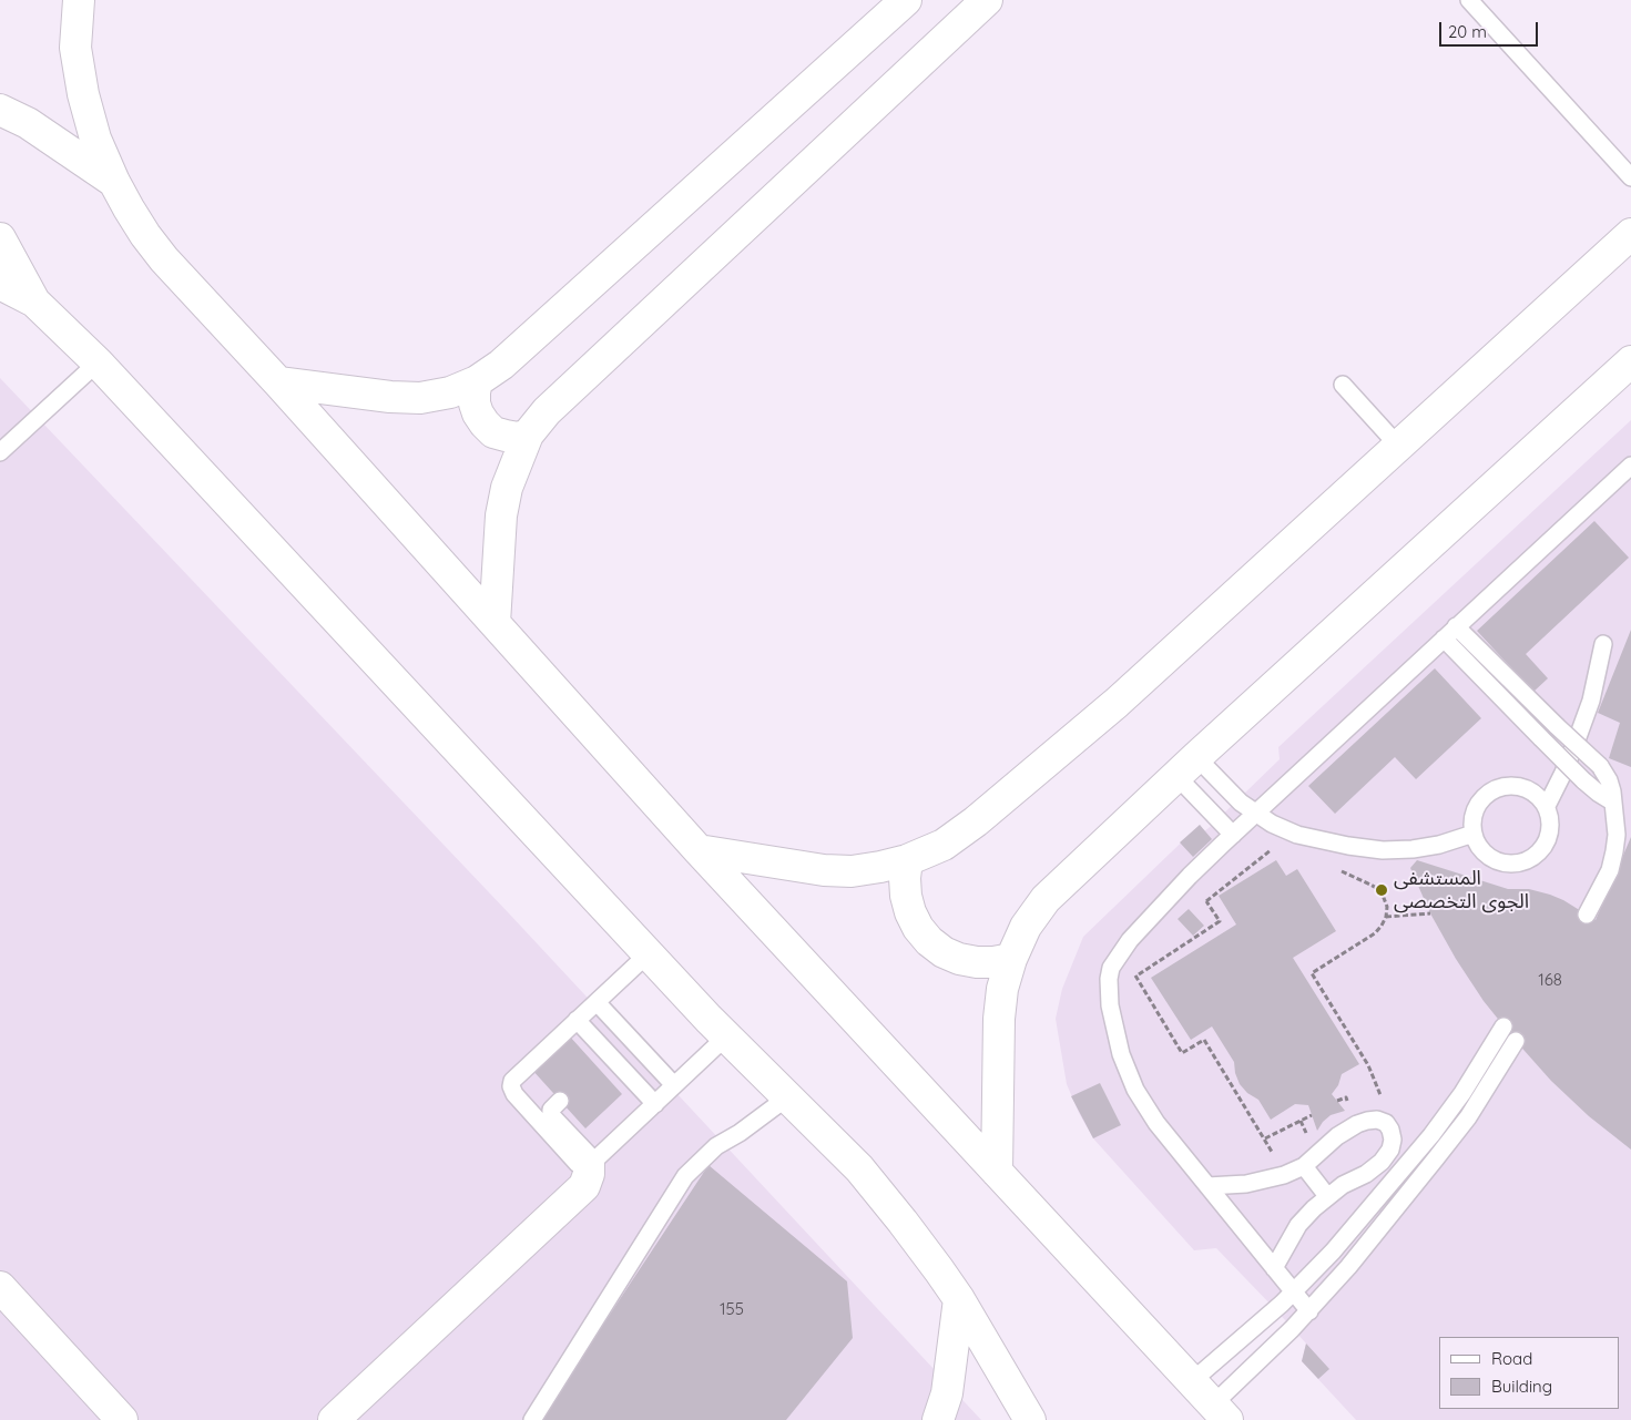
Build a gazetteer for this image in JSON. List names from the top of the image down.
{
  "places": ["المستشفى الجوى التخصصى"],
  "house_numbers": ["168", "155"],
  "legend": ["Road", "Building"],
  "scale_bar": "20 m"
}
